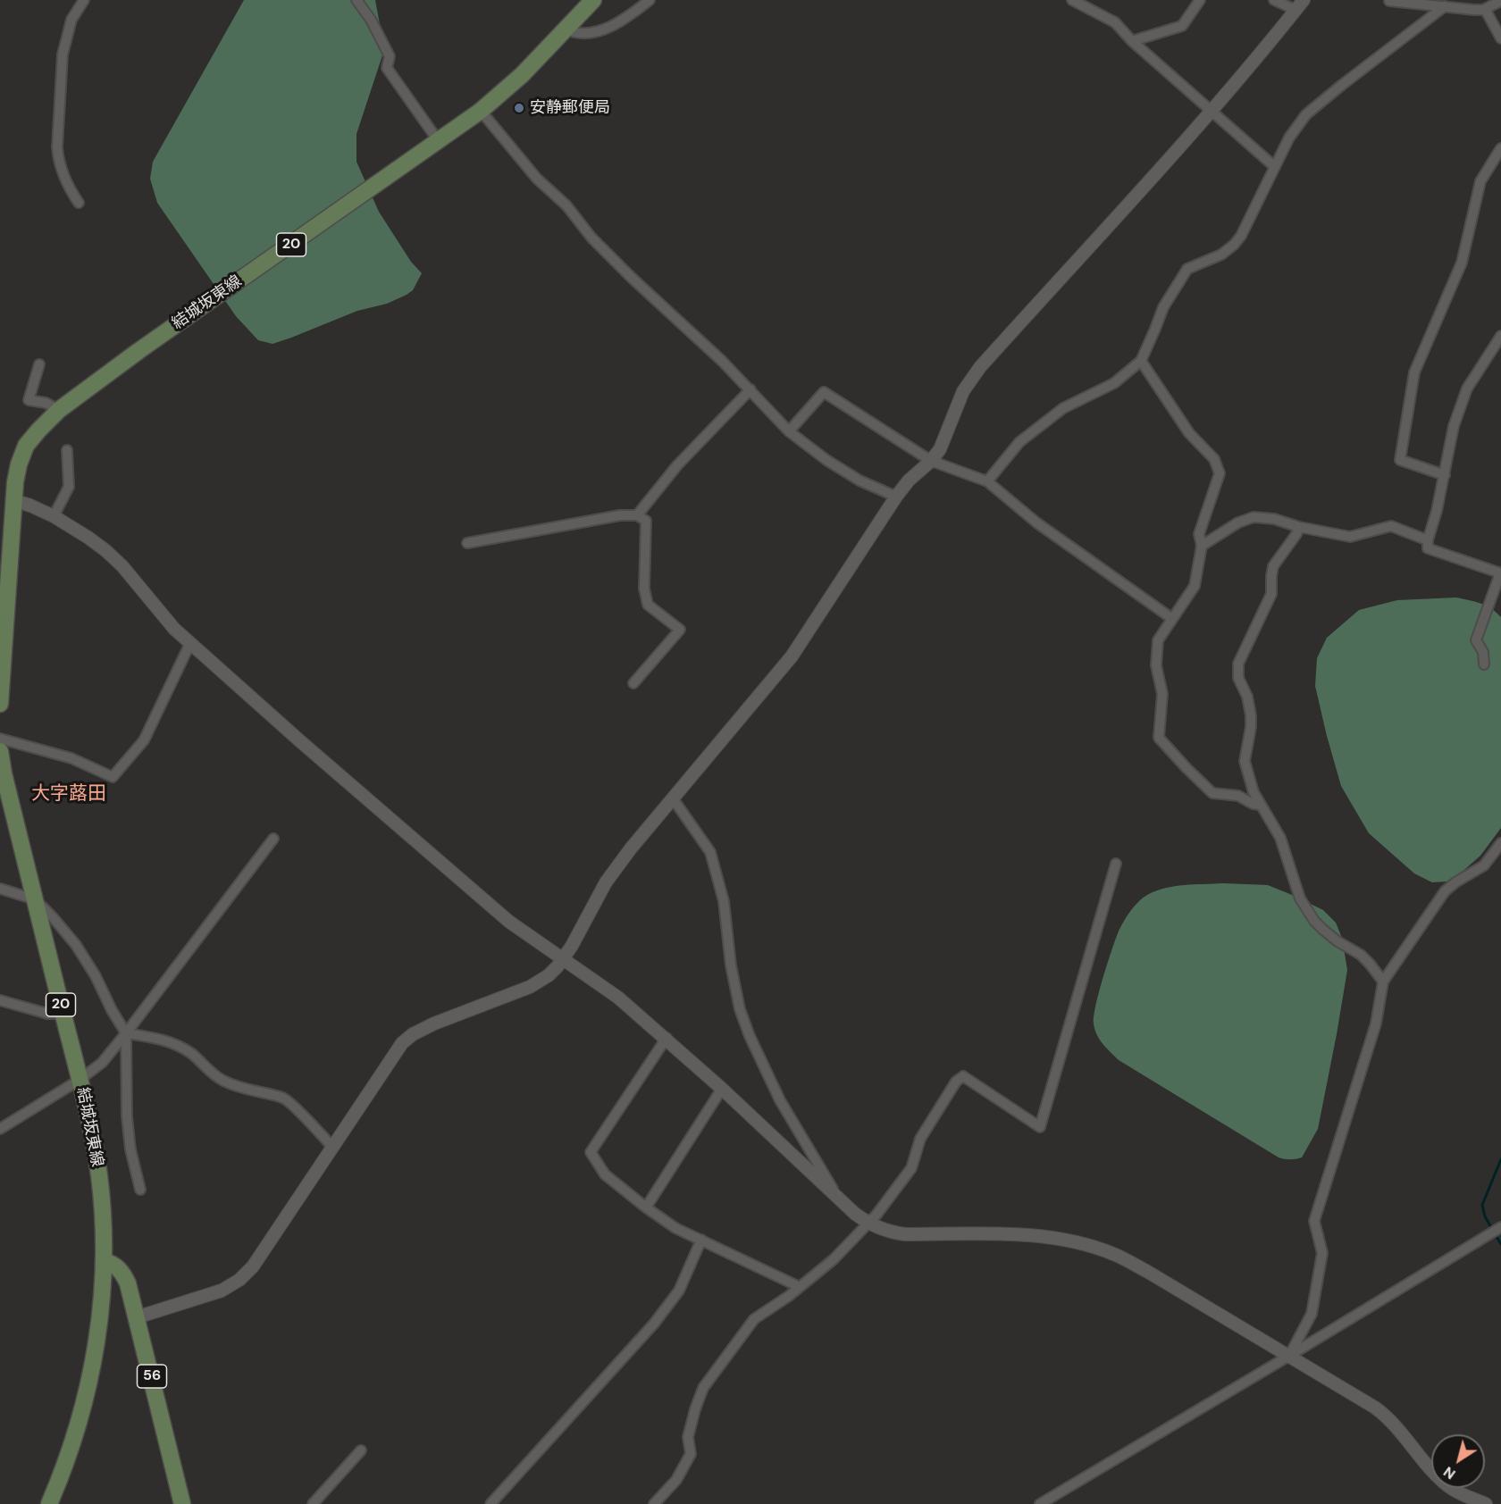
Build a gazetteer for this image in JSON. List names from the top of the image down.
{
  "streets": {
    "main road": ["20", "結城坂東線", "56"]
  },
  "crossings": [
    ["結城坂東線", "56"]
  ],
  "districts": ["大字蕗田"],
  "places": ["安静郵便局"],
  "north": "bottom left"
}
